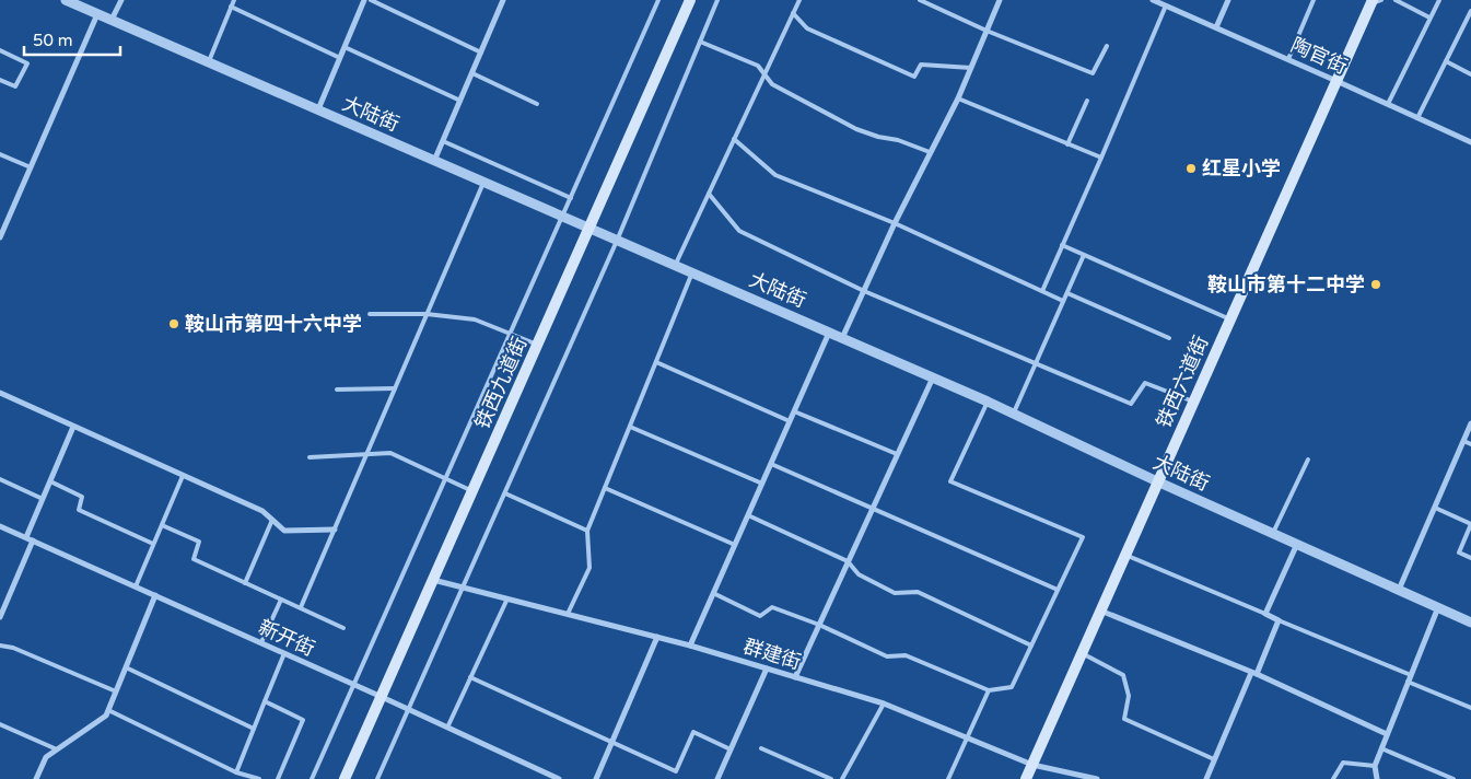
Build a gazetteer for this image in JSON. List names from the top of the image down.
{
  "streets": {
    "main road": ["铁西六道街", "铁西九道街"],
    "street": [
      "陶官街",
      "大陆街",
      "新开街",
      "群建街"
    ]
  },
  "crossings": [
    ["陶官街", "铁西六道街"],
    ["大陆街", "铁西六道街"],
    ["大陆街", "铁西九道街"],
    ["铁西六道街", "群建街"],
    ["铁西九道街", "新开街"],
    ["铁西九道街", "群建街"]
  ],
  "places": ["红星小学", "鞍山市第十二中学", "鞍山市第四十六中学"],
  "scale_bar": "50 m"
}
